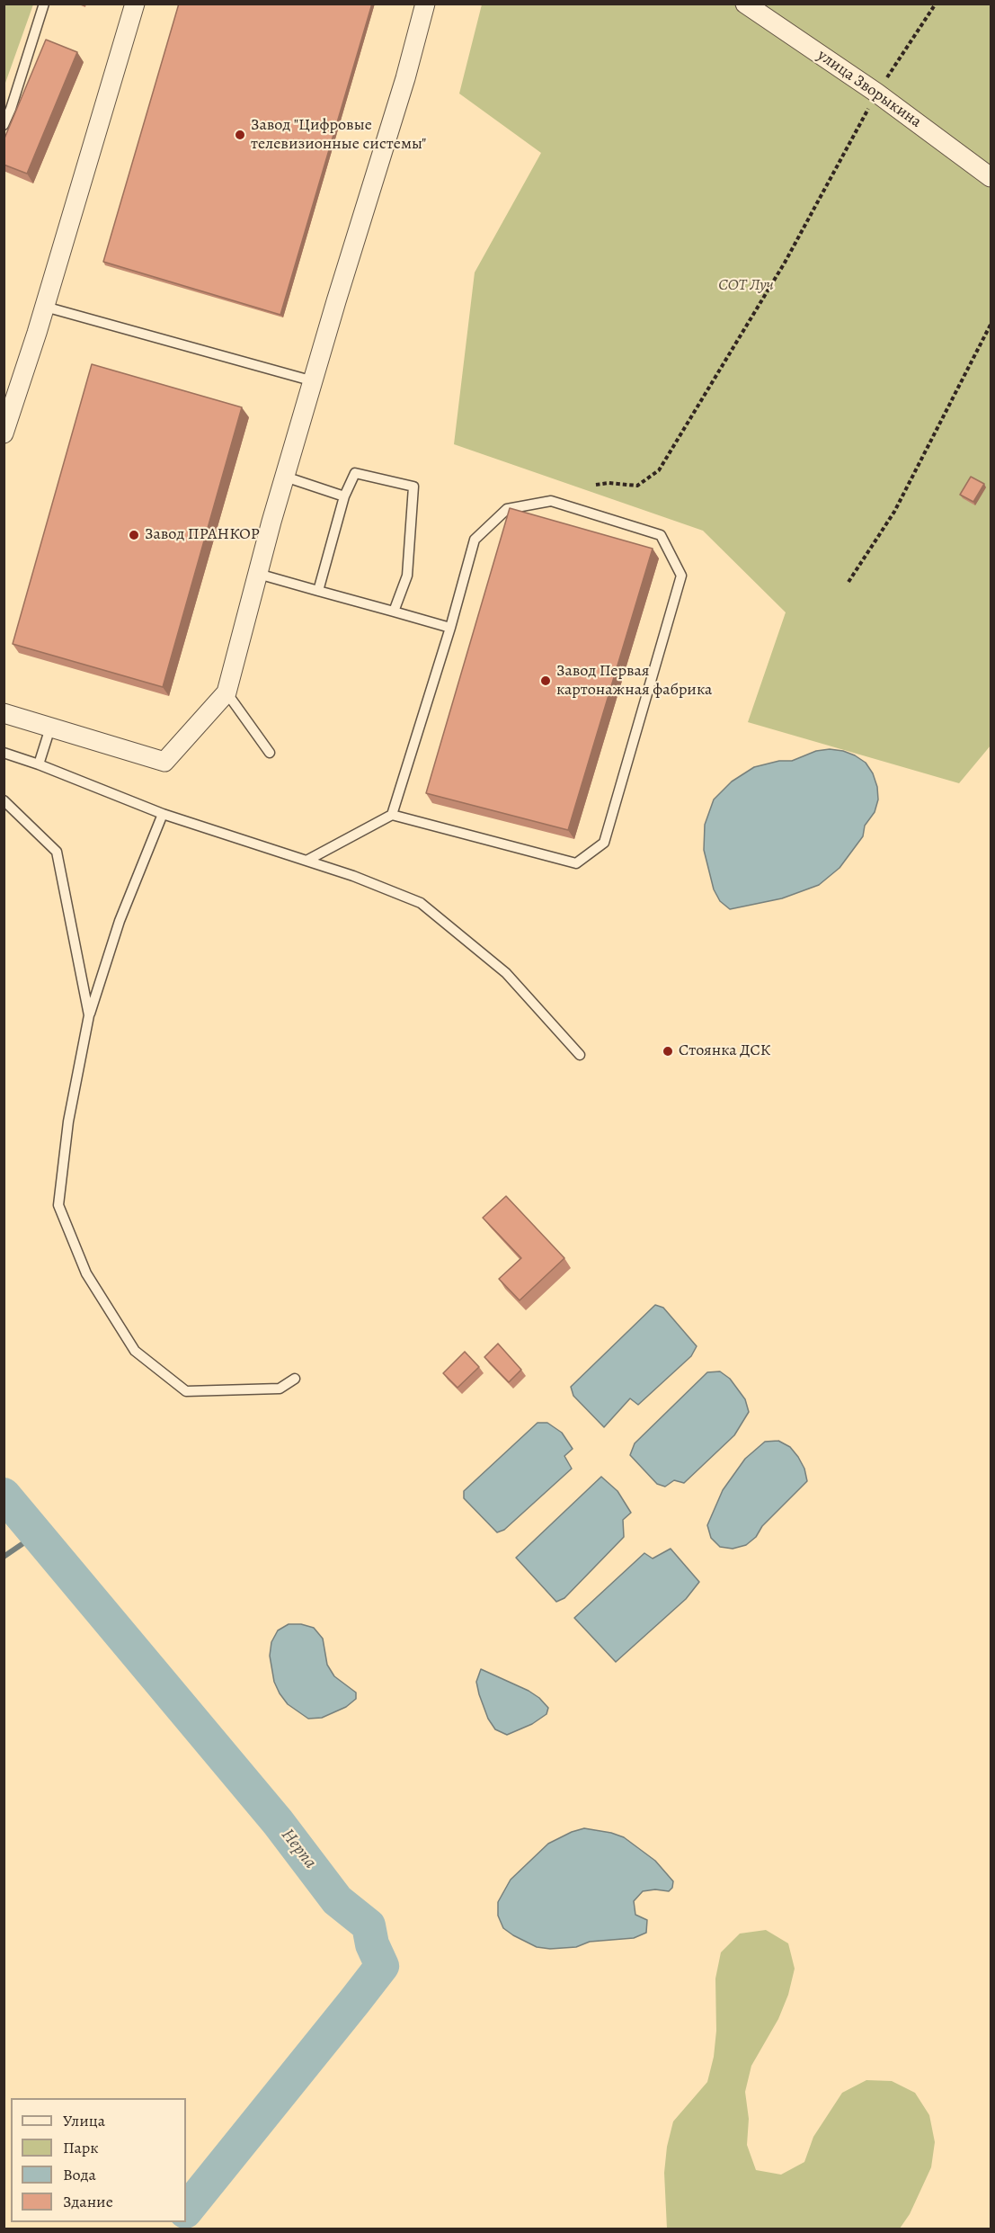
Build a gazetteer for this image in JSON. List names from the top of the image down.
{
  "streets": {
    "street": ["улица Зворыкина"]
  },
  "water": ["Нерпа"],
  "parks": ["СОТ Луч"],
  "places": [
    "Завод \"Цифровые телевизионные системы\"",
    "Завод ПРАНКОР",
    "Завод Первая картонажная фабрика",
    "Стоянка ДСК"
  ],
  "legend": [
    "Улица",
    "Парк",
    "Вода",
    "Здание"
  ]
}
